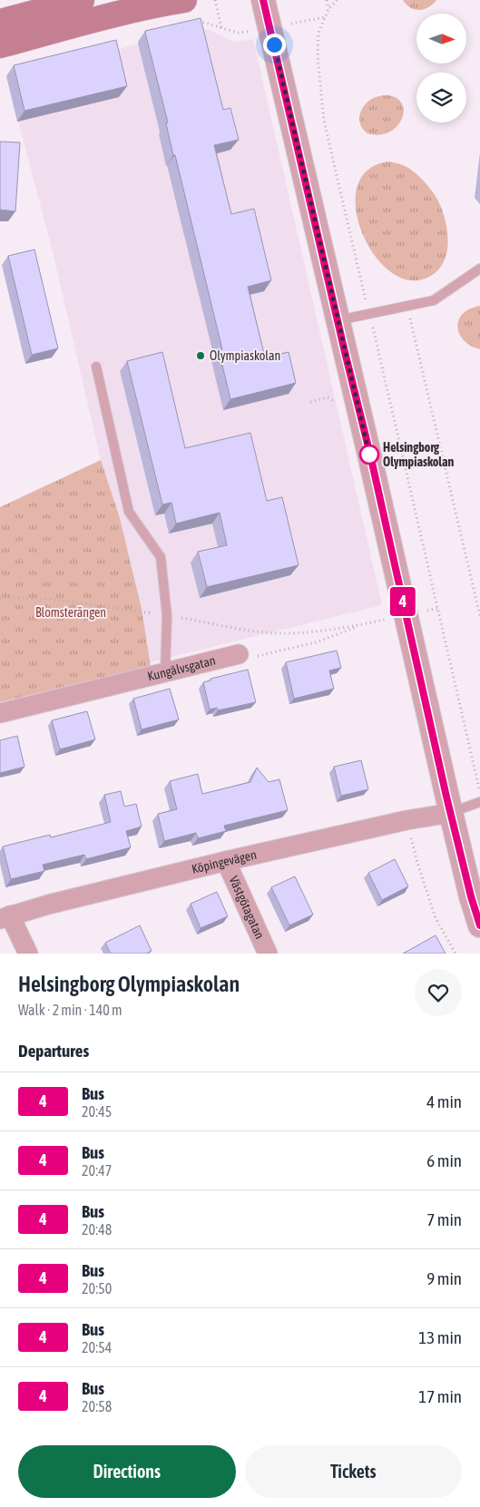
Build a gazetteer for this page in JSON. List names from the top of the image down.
{
  "streets": {
    "street": ["Kungälvsgatan", "Köpingevägen", "Västgötagatan"]
  },
  "crossings": [
    ["Köpingevägen", "Västgötagatan"]
  ],
  "parks": ["Blomsterängen"],
  "places": ["Olympiaskolan", "Helsingborg Olympiaskolan"],
  "lines": ["bus line 4"],
  "north": "right",
  "page": {
    "on_map": "4",
    "heading": [
      ["Helsingborg Olympiaskolan", "Walk · 2 min · 140 m"],
      "Departures"
    ],
    "list": [
      {
        "mark": "4",
        "name": "Bus",
        "note": "20:45",
        "value": "4 min"
      },
      {
        "mark": "4",
        "name": "Bus",
        "note": "20:47",
        "value": "6 min"
      },
      {
        "mark": "4",
        "name": "Bus",
        "note": "20:48",
        "value": "7 min"
      },
      {
        "mark": "4",
        "name": "Bus",
        "note": "20:50",
        "value": "9 min"
      },
      {
        "mark": "4",
        "name": "Bus",
        "note": "20:54",
        "value": "13 min"
      },
      {
        "mark": "4",
        "name": "Bus",
        "note": "20:58",
        "value": "17 min"
      }
    ],
    "buttons": ["Directions", "Tickets"]
  }
}
